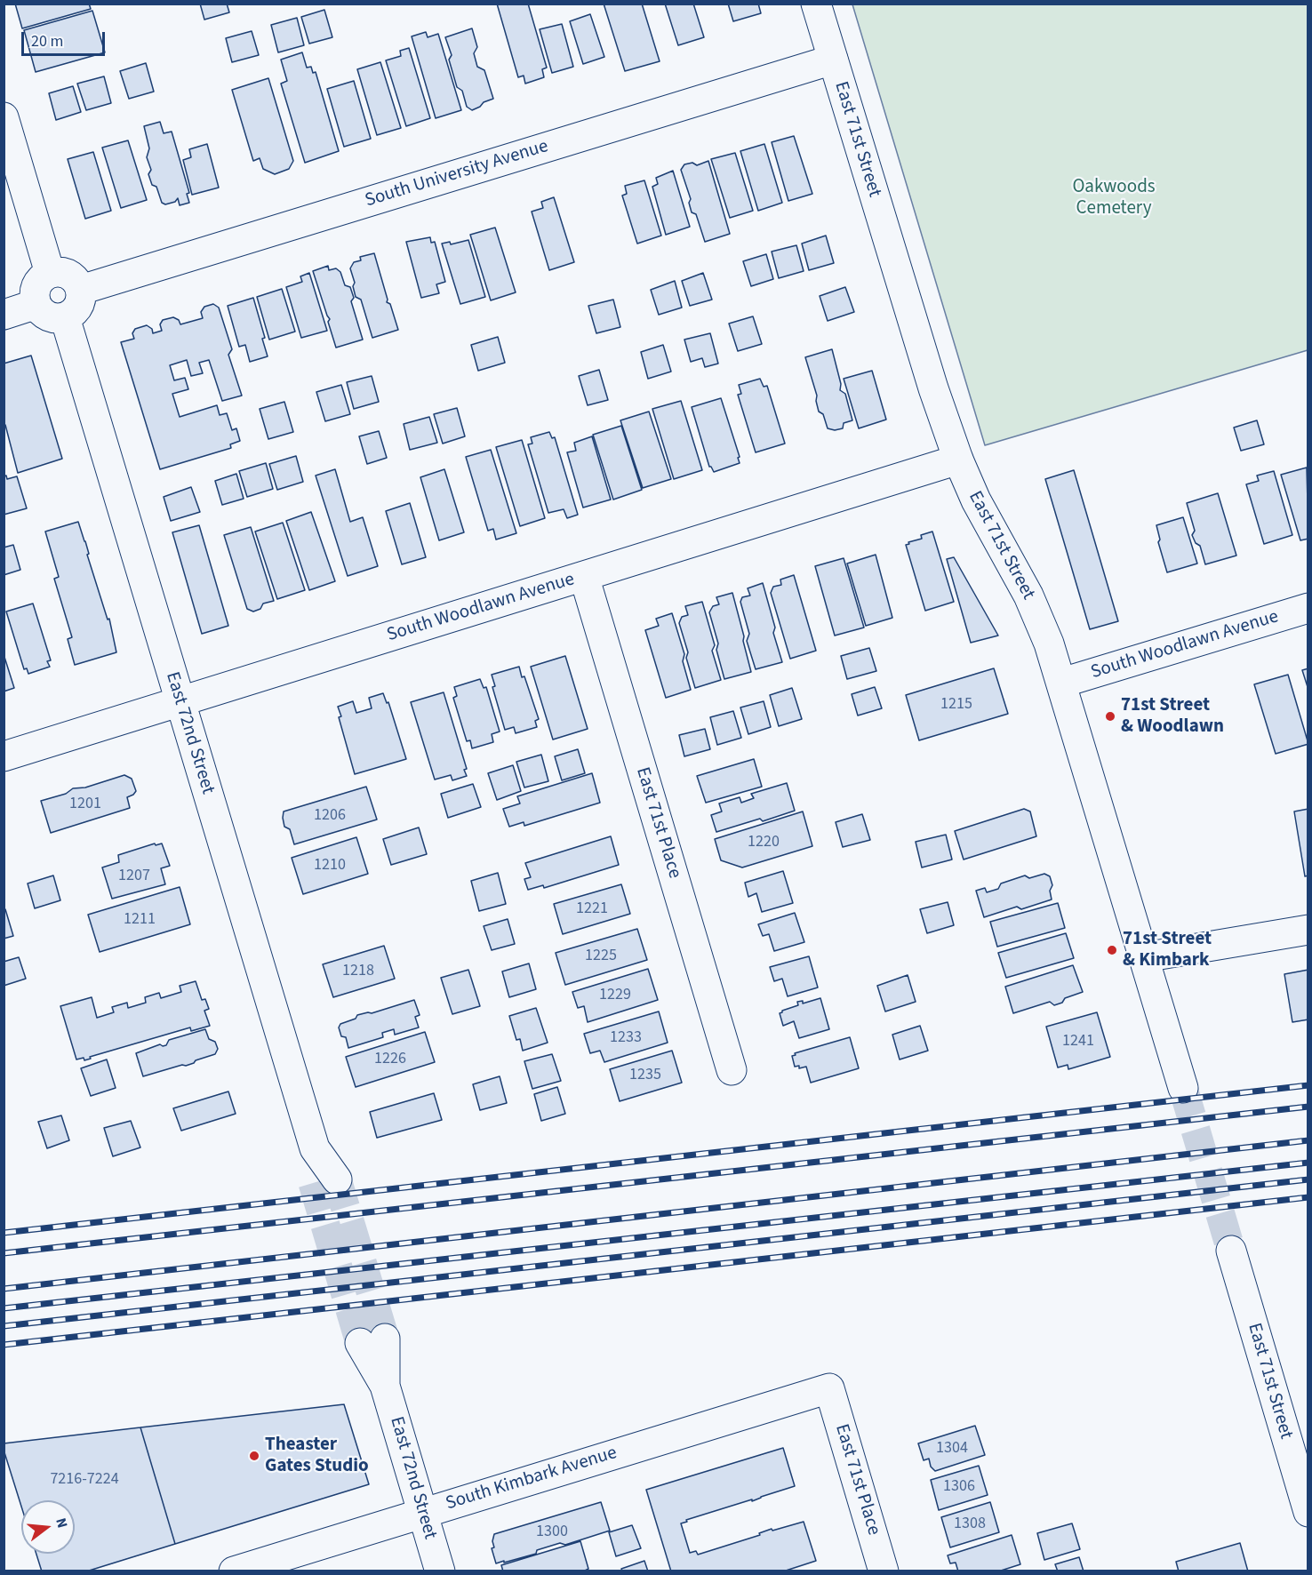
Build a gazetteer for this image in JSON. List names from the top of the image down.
{
  "streets": {
    "street": [
      "East 71st Street",
      "South University Avenue",
      "South Woodlawn Avenue",
      "East 72nd Street",
      "East 71st Place",
      "South Kimbark Avenue"
    ]
  },
  "crossings": [
    ["East 71st Street", "South University Avenue"],
    ["East 71st Street", "South Woodlawn Avenue"],
    ["South University Avenue", "East 72nd Street"],
    ["South Woodlawn Avenue", "East 72nd Street"],
    ["South Woodlawn Avenue", "East 71st Place"],
    ["East 72nd Street", "South Kimbark Avenue"],
    ["East 71st Place", "South Kimbark Avenue"]
  ],
  "parks": ["Oakwoods Cemetery"],
  "places": ["71st Street & Woodlawn", "71st Street & Kimbark", "Theaster Gates Studio"],
  "house_numbers": [
    "1215",
    "1201",
    "1206",
    "1220",
    "1210",
    "1207",
    "1221",
    "1211",
    "1225",
    "1218",
    "1229",
    "1233",
    "1241",
    "1226",
    "1235",
    "1304",
    "7216-7224",
    "1306",
    "1308",
    "1300"
  ],
  "scale_bar": "20 m",
  "north": "right"
}
